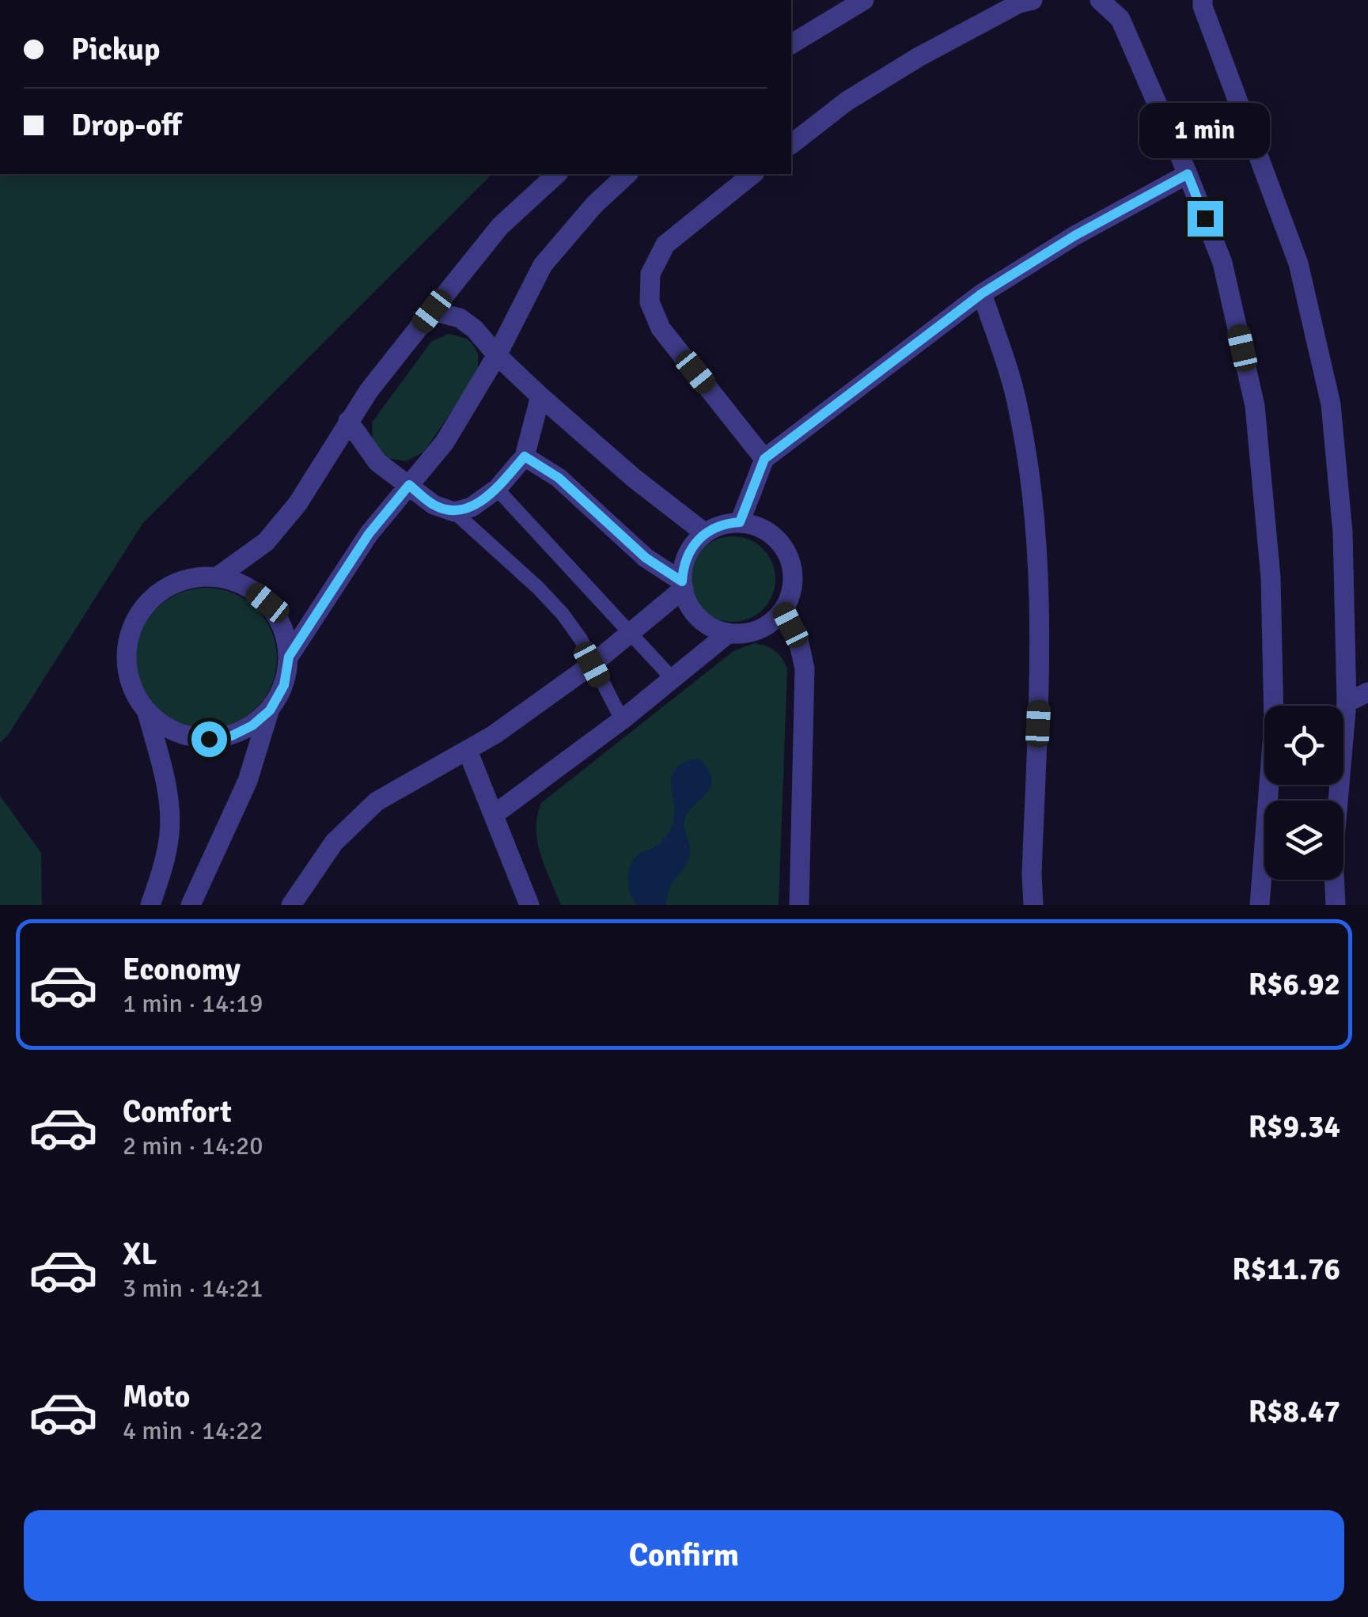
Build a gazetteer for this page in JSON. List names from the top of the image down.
{
  "page": {
    "banner": ["Pickup", "Drop-off"],
    "bubble": "1 min",
    "list": [
      {
        "name": "Economy",
        "note": "1 min · 14:19",
        "value": "R$6.92"
      },
      {
        "name": "Comfort",
        "note": "2 min · 14:20",
        "value": "R$9.34"
      },
      {
        "name": "XL",
        "note": "3 min · 14:21",
        "value": "R$11.76"
      },
      {
        "name": "Moto",
        "note": "4 min · 14:22",
        "value": "R$8.47"
      }
    ],
    "buttons": "Confirm"
  }
}
